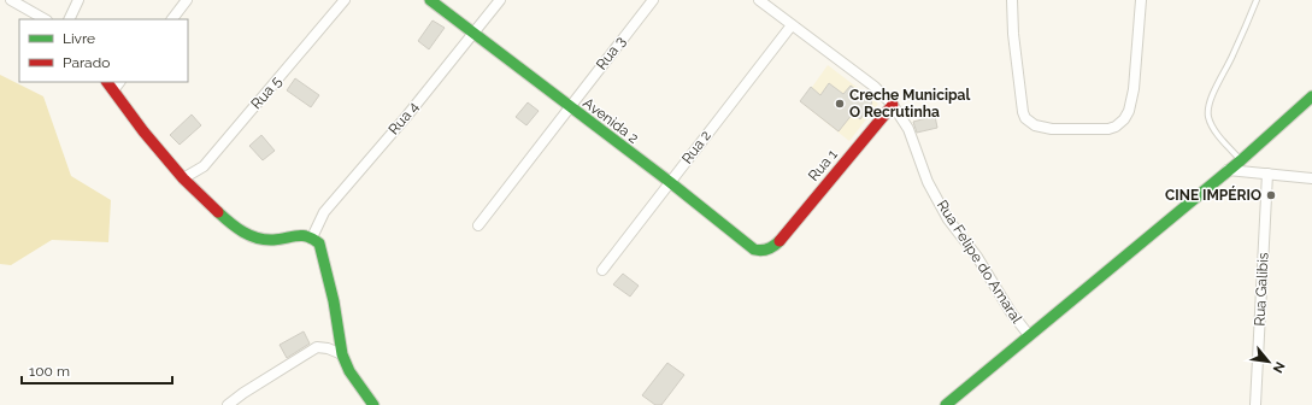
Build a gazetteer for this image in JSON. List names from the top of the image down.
{
  "streets": {
    "street": [
      "Rua 3",
      "Rua 5",
      "Rua 4",
      "Avenida 2",
      "Rua 2",
      "Rua 1",
      "Rua Felipe do Amaral",
      "Rua Galibis"
    ]
  },
  "crossings": [
    ["Rua 3", "Avenida 2"],
    ["Rua 4", "Avenida 2"],
    ["Avenida 2", "Rua 2"],
    ["Avenida 2", "Rua 1"],
    ["Rua 2", "Rua Felipe do Amaral"],
    ["Rua 1", "Rua Felipe do Amaral"]
  ],
  "places": ["Creche Municipal O Recrutinha", "CINE IMPÉRIO"],
  "legend": ["Livre", "Parado"],
  "scale_bar": "100 m",
  "north": "bottom right"
}
